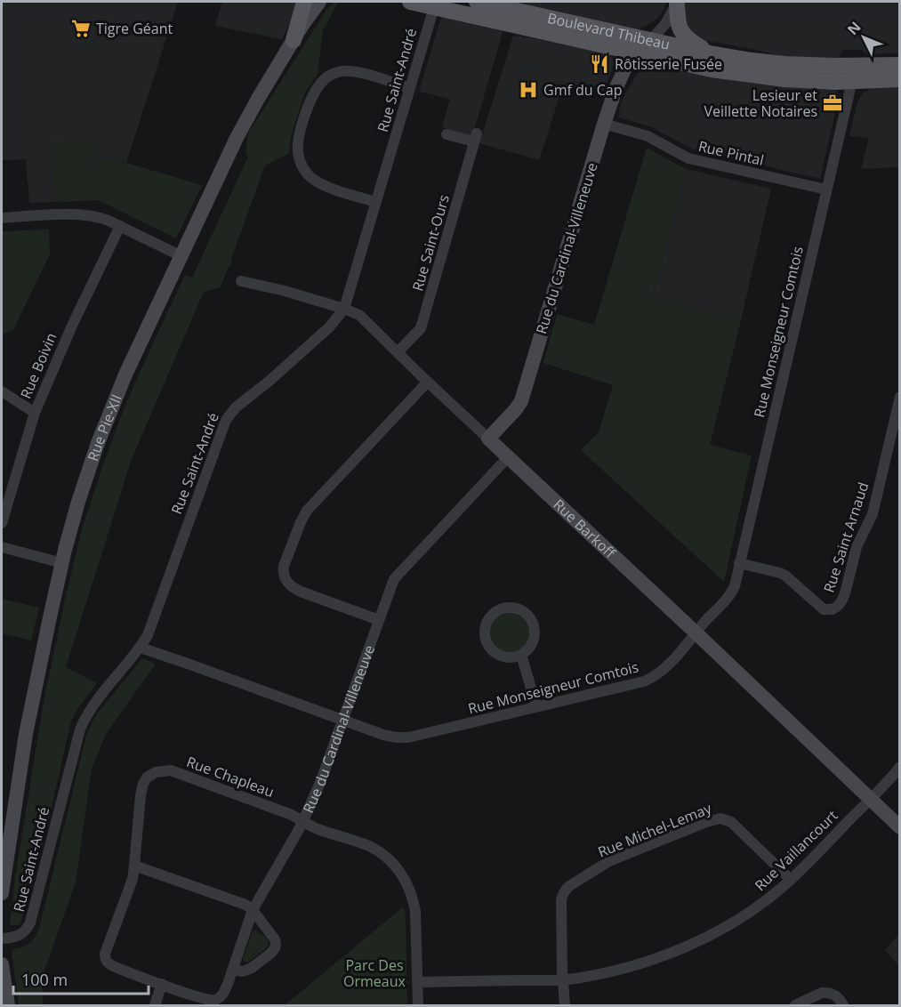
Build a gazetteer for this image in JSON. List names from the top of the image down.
{
  "streets": {
    "main road": ["Boulevard Thibeau"],
    "street": [
      "Rue Saint-André",
      "Rue Pintal",
      "Rue Saint-Ours",
      "Rue du Cardinal-Villeneuve",
      "Rue Monseigneur Comtois",
      "Rue Boivin",
      "Rue Pie-XII",
      "Rue Barkoff",
      "Rue Saint Arnaud",
      "Rue Chapleau",
      "Rue Michel-Lemay",
      "Rue Vaillancourt"
    ]
  },
  "crossings": [
    ["Boulevard Thibeau", "Rue Saint-André"],
    ["Boulevard Thibeau", "Rue du Cardinal-Villeneuve"],
    ["Boulevard Thibeau", "Rue Monseigneur Comtois"],
    ["Rue Saint-André", "Rue Monseigneur Comtois"],
    ["Rue Saint-André", "Rue Barkoff"],
    ["Rue Pintal", "Rue du Cardinal-Villeneuve"],
    ["Rue Pintal", "Rue Monseigneur Comtois"],
    ["Rue Saint-Ours", "Rue Barkoff"],
    ["Rue du Cardinal-Villeneuve", "Rue Monseigneur Comtois"],
    ["Rue du Cardinal-Villeneuve", "Rue Barkoff"],
    ["Rue du Cardinal-Villeneuve", "Rue Chapleau"],
    ["Rue Monseigneur Comtois", "Rue Barkoff"],
    ["Rue Monseigneur Comtois", "Rue Saint Arnaud"],
    ["Rue Barkoff", "Rue Vaillancourt"],
    ["Rue Chapleau", "Rue Vaillancourt"],
    ["Rue Michel-Lemay", "Rue Vaillancourt"]
  ],
  "parks": ["Parc Des Ormeaux"],
  "places": {
    "supermarket": ["Tigre Géant"],
    "restaurant": ["Rôtisserie Fusée"],
    "hospital": ["Gmf du Cap"],
    "office": ["Lesieur et Veillette Notaires"]
  },
  "scale_bar": "100 m",
  "north": "top left"
}
